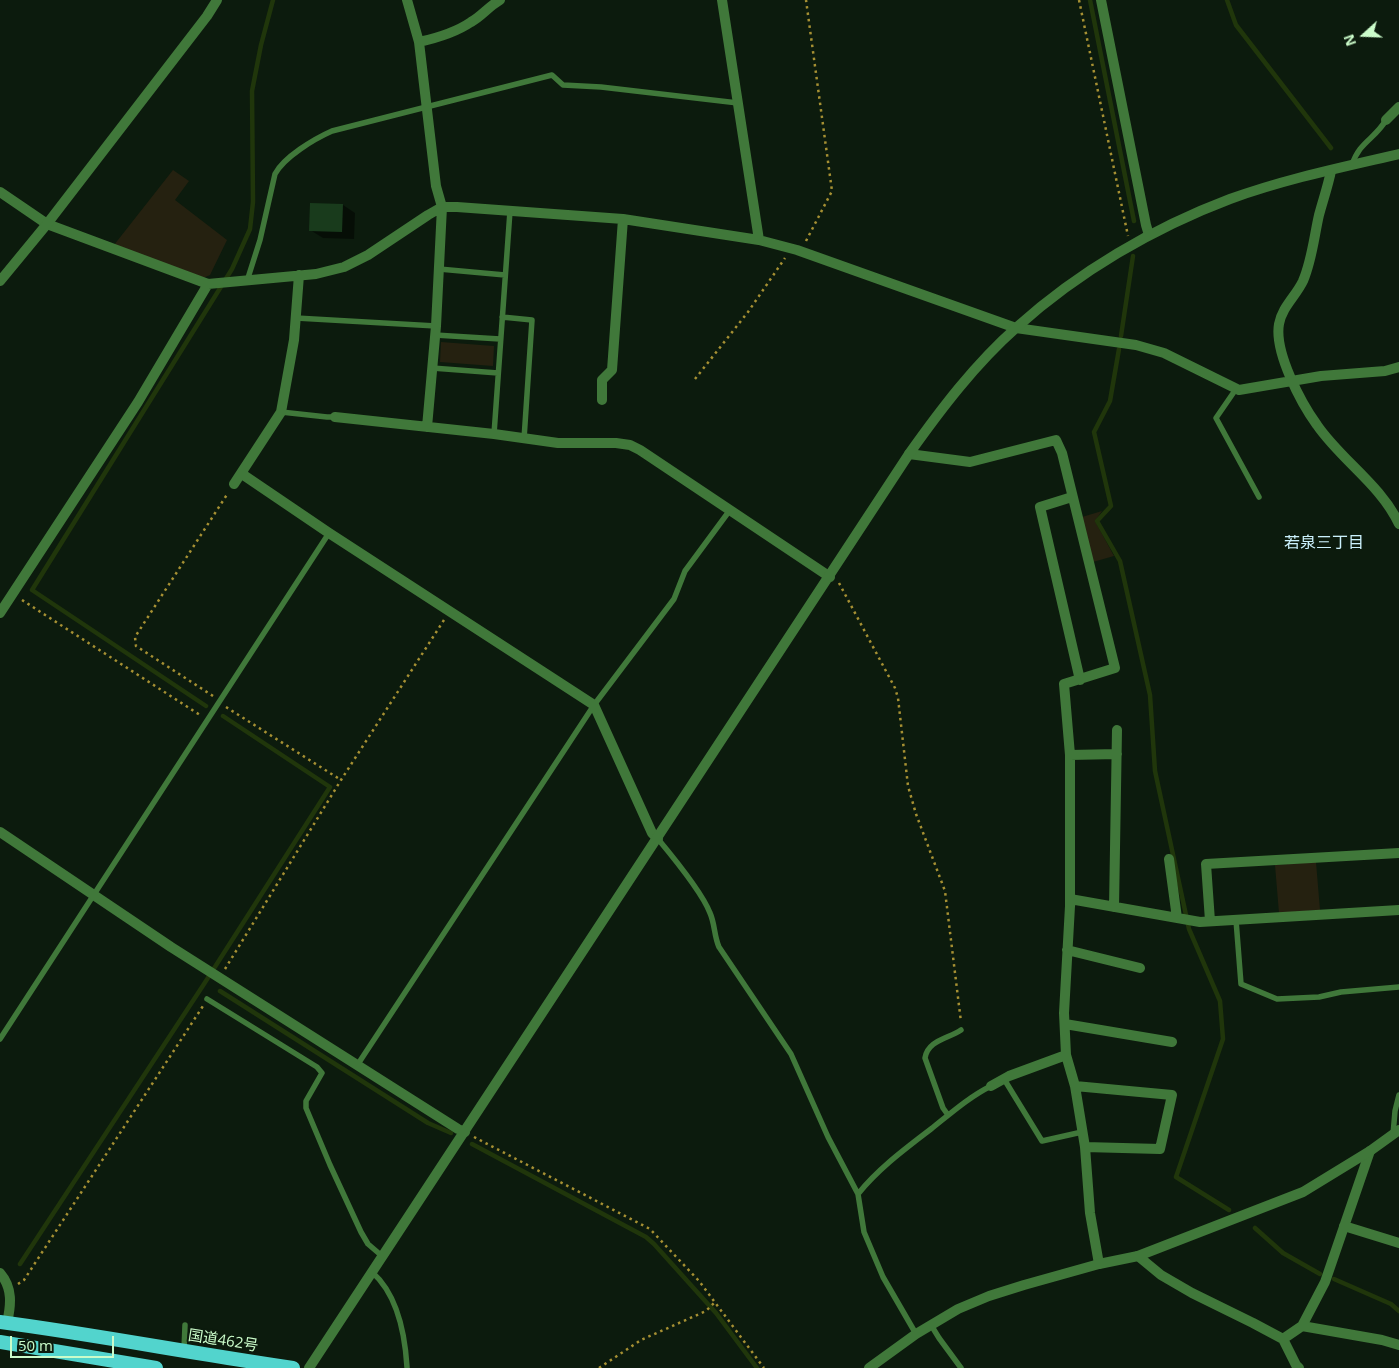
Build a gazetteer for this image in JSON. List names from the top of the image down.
{
  "streets": {
    "highway": ["国道462号"]
  },
  "districts": ["若泉三丁目"],
  "scale_bar": "50 m",
  "north": "left"
}
